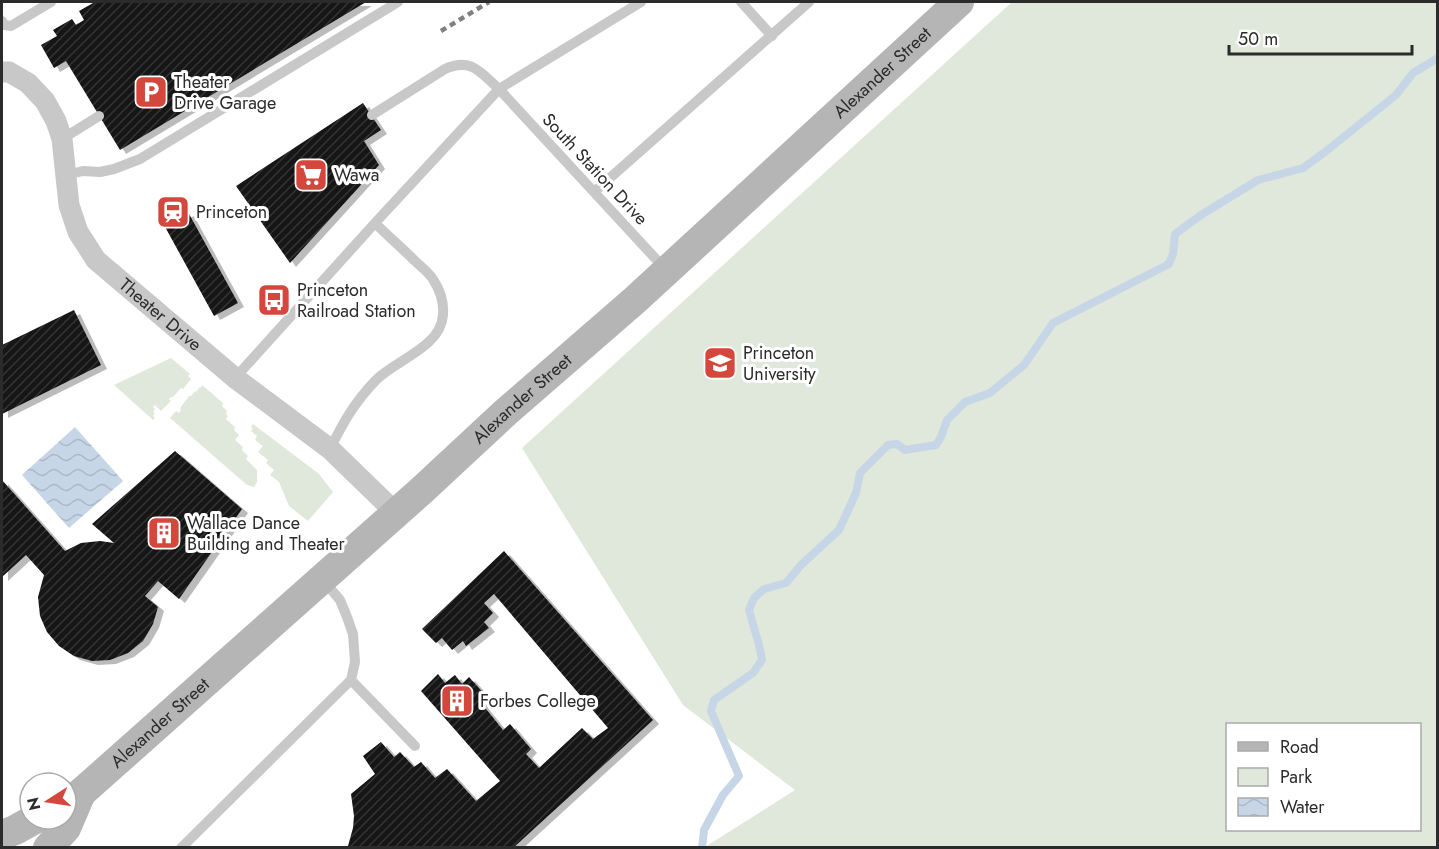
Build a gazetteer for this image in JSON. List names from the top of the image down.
{
  "streets": {
    "main road": ["Alexander Street"],
    "street": ["Theater Drive"],
    "lane": ["South Station Drive"]
  },
  "crossings": [
    ["Alexander Street", "South Station Drive"],
    ["Alexander Street", "Theater Drive"]
  ],
  "places": {
    "parking": ["Theater Drive Garage"],
    "supermarket": ["Wawa"],
    "station": ["Princeton"],
    "bus stop": ["Princeton Railroad Station"],
    "school or university": ["Princeton University"],
    "building": ["Wallace Dance Building and Theater", "Forbes College"]
  },
  "legend": ["Road", "Park", "Water"],
  "scale_bar": "50 m",
  "north": "left"
}
